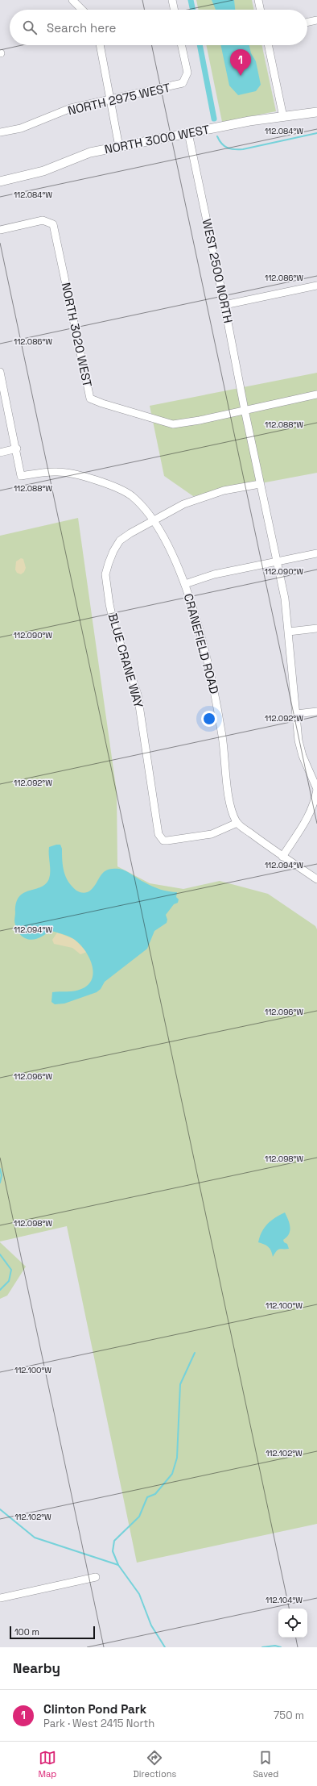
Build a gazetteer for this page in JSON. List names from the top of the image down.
{
  "streets": {
    "main road": ["NORTH 3000 WEST"],
    "street": [
      "NORTH 2975 WEST",
      "WEST 2500 NORTH",
      "NORTH 3020 WEST",
      "CRANEFIELD ROAD",
      "BLUE CRANE WAY"
    ]
  },
  "crossings": [
    ["NORTH 3000 WEST", "WEST 2500 NORTH"],
    ["WEST 2500 NORTH", "NORTH 3020 WEST"],
    ["WEST 2500 NORTH", "BLUE CRANE WAY"],
    ["CRANEFIELD ROAD", "BLUE CRANE WAY"]
  ],
  "scale_bar": "100 m",
  "page": {
    "search": "Search here",
    "pins": "1",
    "scale": "100 m",
    "heading": "Nearby",
    "list": [
      {
        "mark": "1",
        "name": "Clinton Pond Park",
        "note": "Park · West 2415 North",
        "value": "750 m"
      }
    ],
    "nav": ["Map", "Directions", "Saved"]
  },
  "coordinates": [
    "112.084°W",
    "112.086°W",
    "112.088°W",
    "112.090°W",
    "112.092°W",
    "112.094°W",
    "112.096°W",
    "112.098°W",
    "112.100°W",
    "112.102°W",
    "112.104°W"
  ]
}
